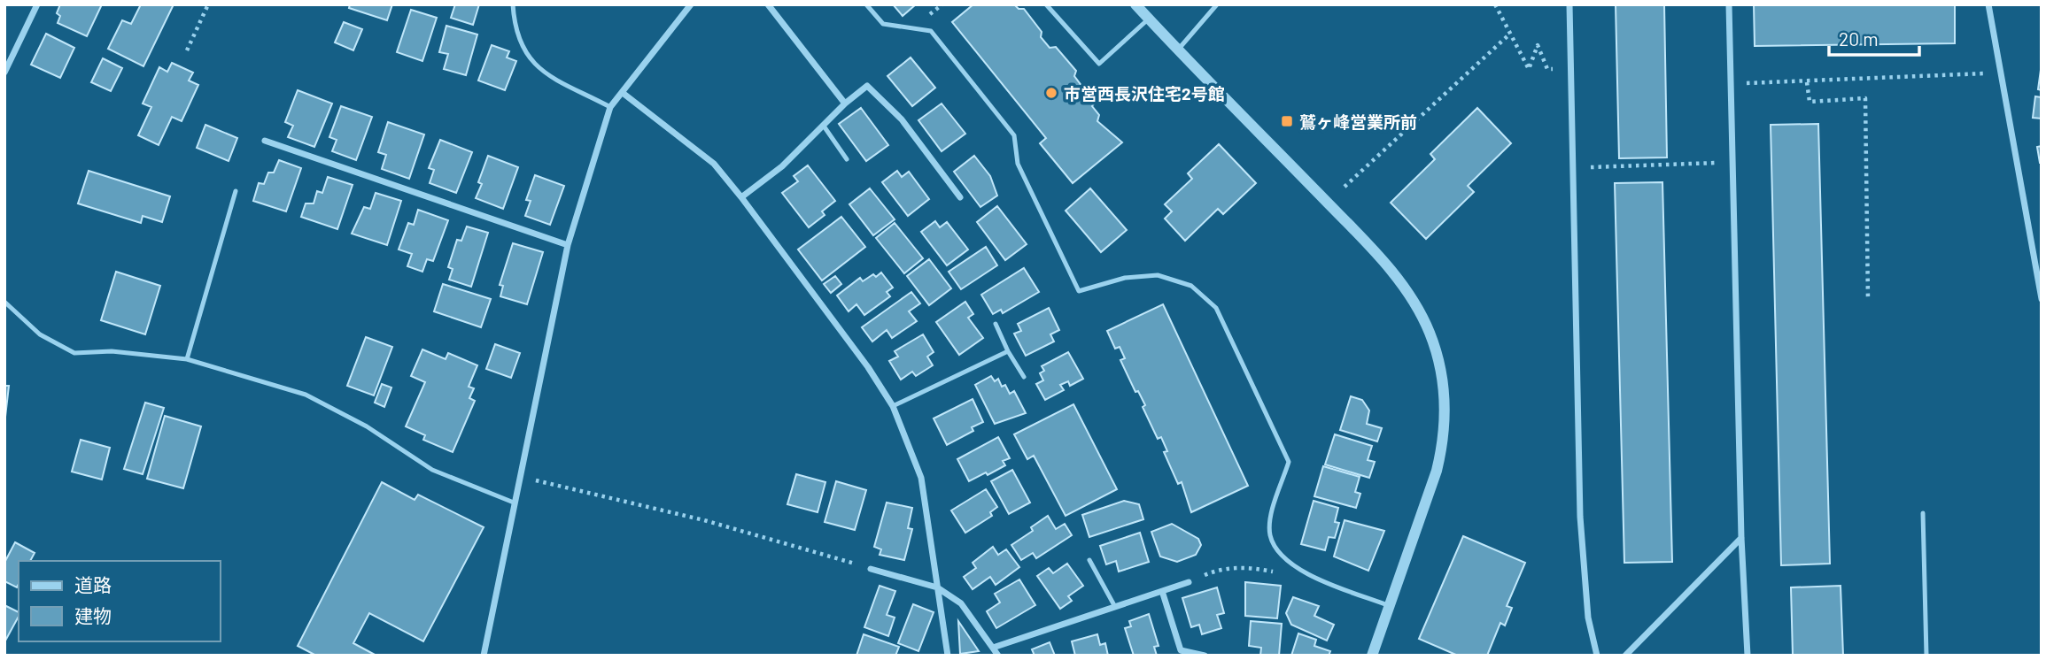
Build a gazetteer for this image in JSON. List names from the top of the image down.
{
  "places": {
    "other": ["市営西長沢住宅2号館"],
    "transit": ["鷲ヶ峰営業所前"]
  },
  "legend": ["道路", "建物"],
  "scale_bar": "20 m"
}
